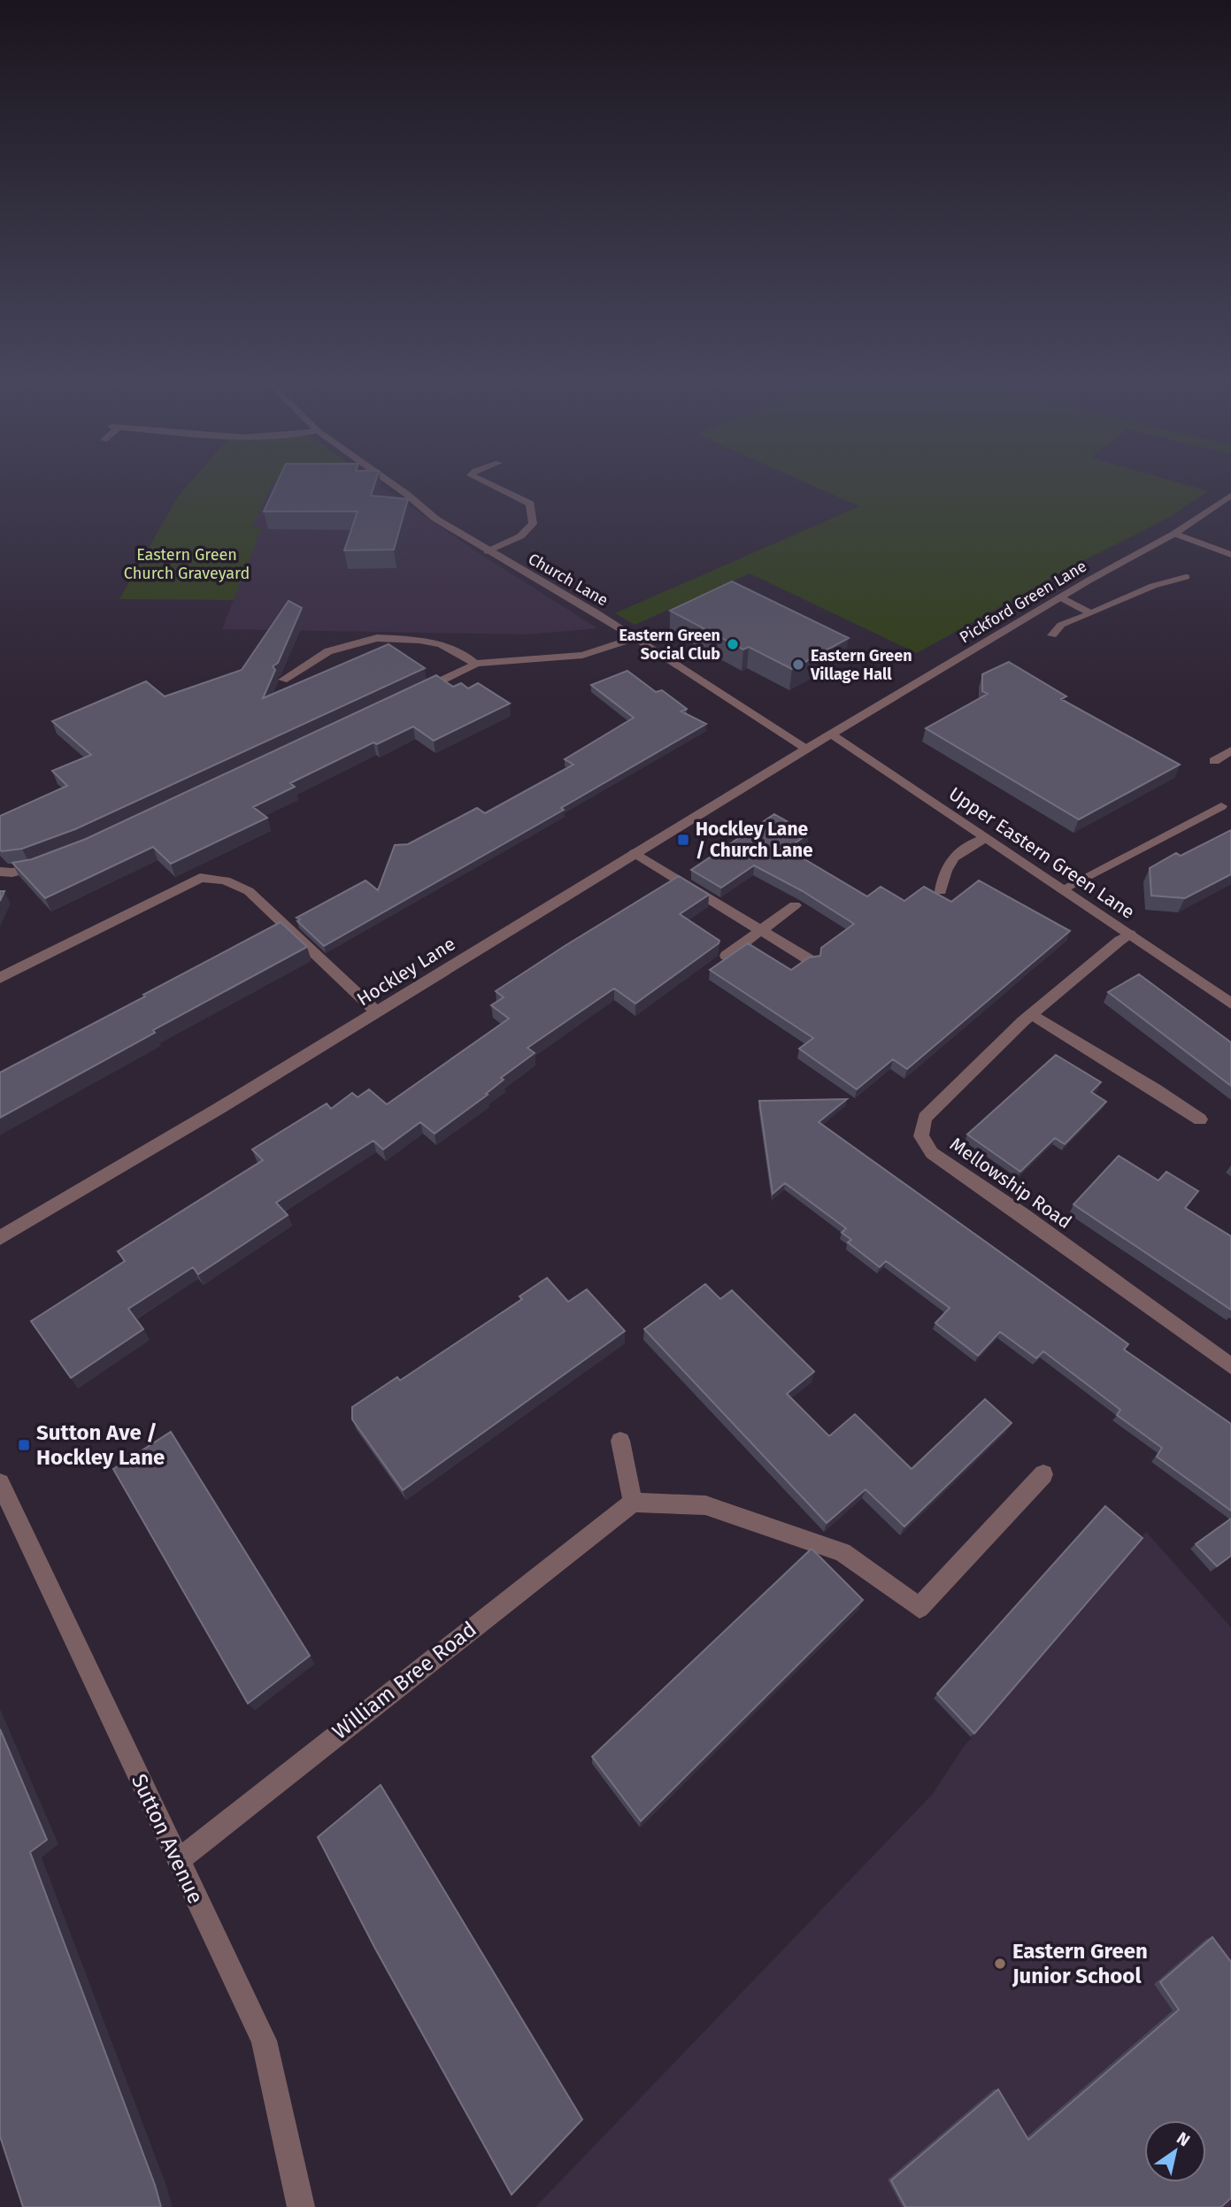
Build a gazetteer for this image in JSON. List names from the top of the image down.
{
  "streets": {
    "street": [
      "Church Lane",
      "Pickford Green Lane",
      "Upper Eastern Green Lane",
      "Hockley Lane",
      "Mellowship Road",
      "William Bree Road",
      "Sutton Avenue"
    ]
  },
  "crossings": [
    ["Church Lane", "Hockley Lane"],
    ["Pickford Green Lane", "Upper Eastern Green Lane"],
    ["Pickford Green Lane", "Hockley Lane"],
    ["Upper Eastern Green Lane", "Hockley Lane"],
    ["Upper Eastern Green Lane", "Mellowship Road"],
    ["William Bree Road", "Sutton Avenue"]
  ],
  "parks": ["Eastern Green Church Graveyard"],
  "places": {
    "other": ["Eastern Green Social Club", "Eastern Green Village Hall", "Eastern Green Junior School"],
    "transit": ["Hockley Lane / Church Lane", "Sutton Ave / Hockley Lane"]
  },
  "north": "top right"
}
